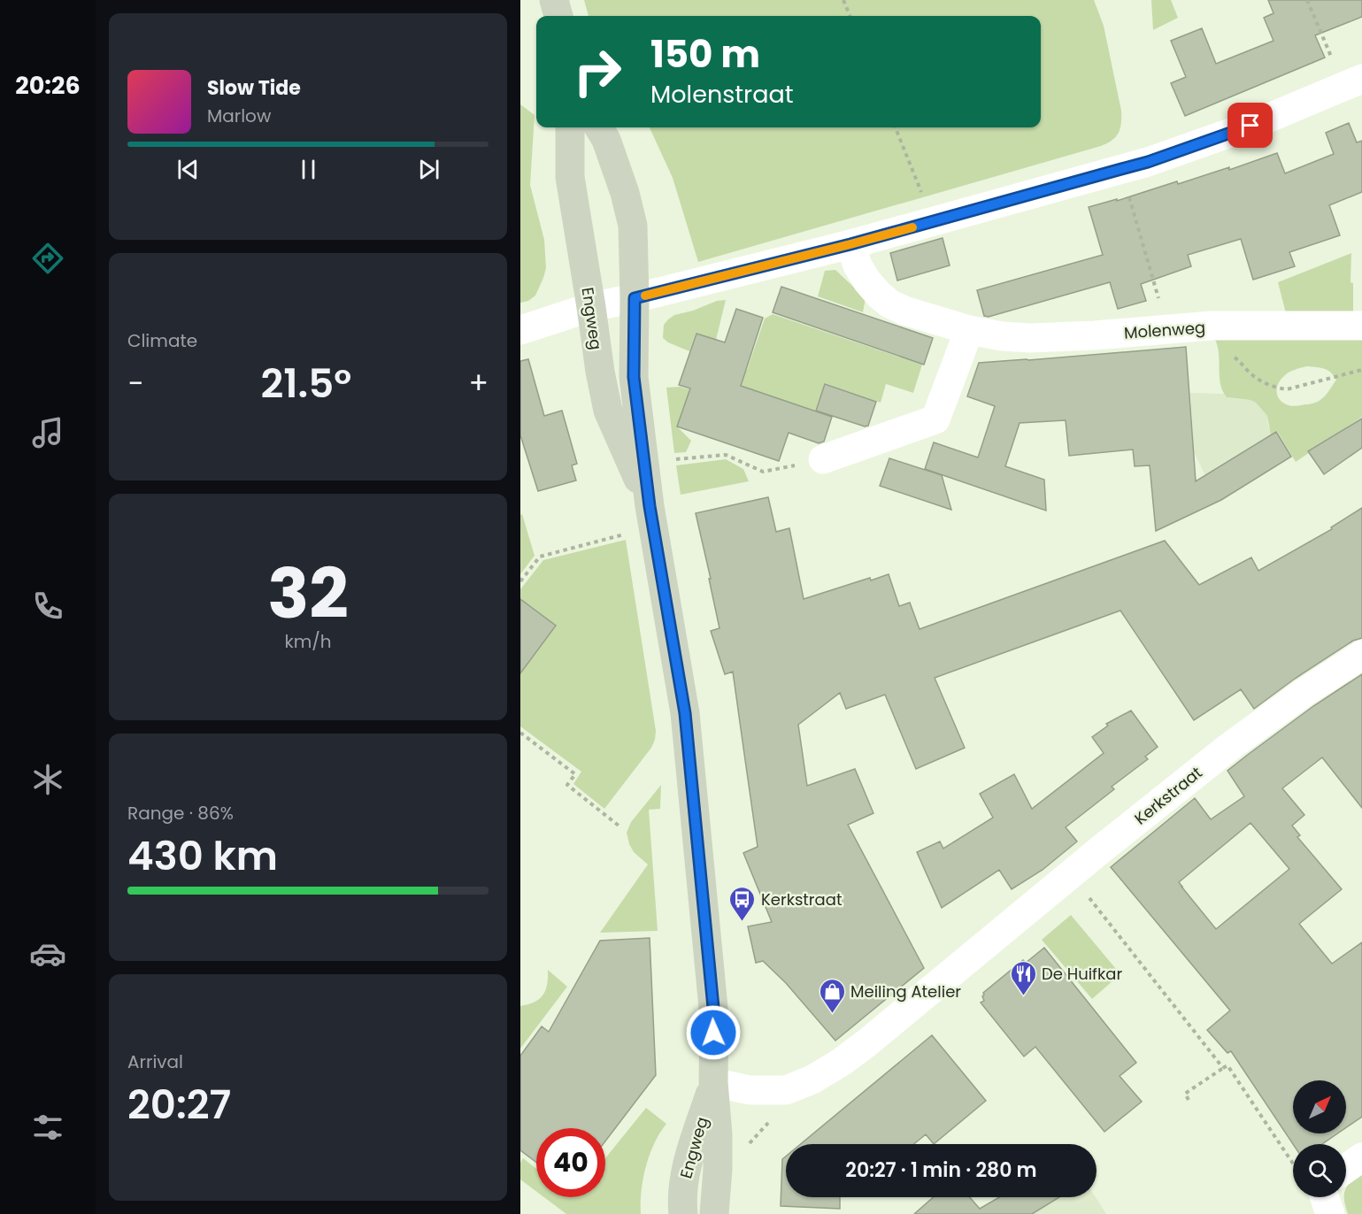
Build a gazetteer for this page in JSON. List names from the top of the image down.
{
  "streets": {
    "street": ["Engweg", "Molenweg", "Kerkstraat"]
  },
  "crossings": [
    ["Engweg", "Kerkstraat"]
  ],
  "places": {
    "bus stop": ["Kerkstraat"],
    "restaurant": ["De Huifkar"],
    "shop": ["Meiling Atelier"]
  },
  "north": "top right",
  "page": {
    "tabs": "20:26",
    "turn": ["150 m", "Molenstraat"],
    "song": ["Slow Tide", "Marlow"],
    "tile": [
      "Climate",
      ["32", "km/h"],
      ["Range · 86%", "430 km"],
      ["Arrival", "20:27"]
    ],
    "heat": ["−", "21.5°", "+"],
    "limit": "40",
    "trip": "20:27 · 1 min · 280 m"
  }
}
